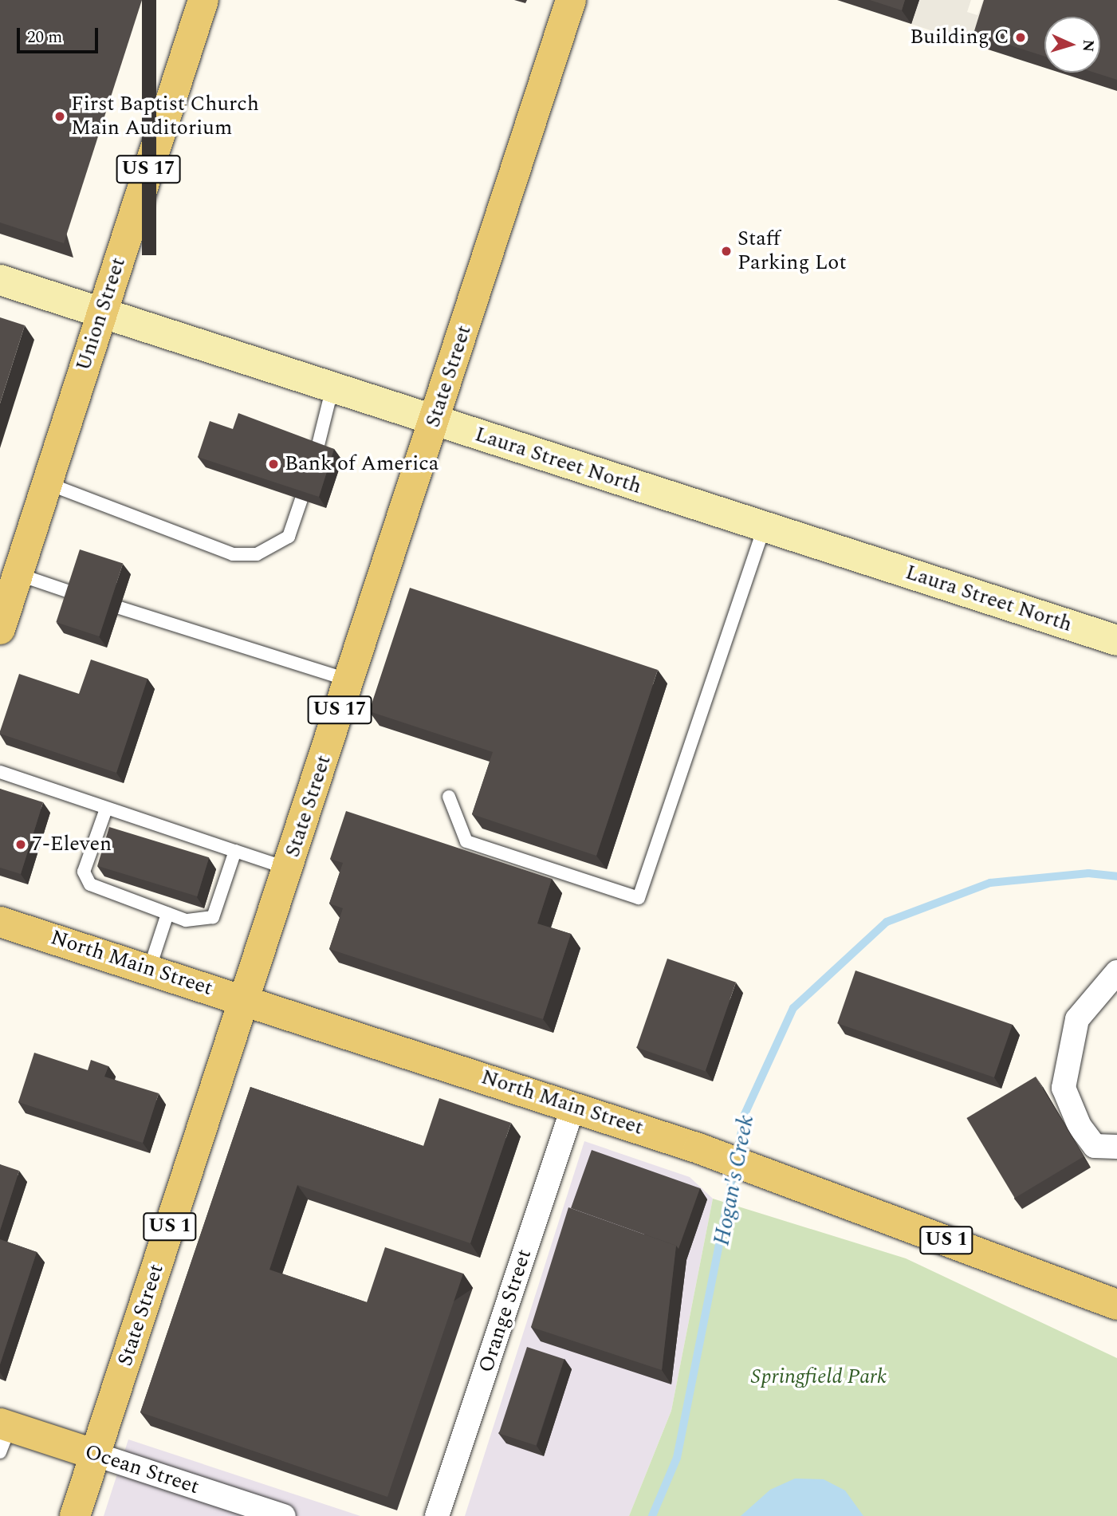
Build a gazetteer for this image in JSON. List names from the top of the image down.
{
  "streets": {
    "main road": [
      "US 17",
      "Union Street",
      "State Street",
      "North Main Street",
      "US 1",
      "Ocean Street"
    ],
    "street": ["Laura Street North", "Orange Street"]
  },
  "crossings": [
    ["Union Street", "Laura Street North"],
    ["State Street", "Laura Street North"],
    ["State Street", "North Main Street"],
    ["State Street", "Ocean Street"],
    ["North Main Street", "Orange Street"]
  ],
  "water": ["Hogan's Creek"],
  "parks": ["Springfield Park"],
  "places": [
    "Building C",
    "First Baptist Church Main Auditorium",
    "Staff Parking Lot",
    "Bank of America",
    "7-Eleven"
  ],
  "scale_bar": "20 m",
  "north": "right"
}
